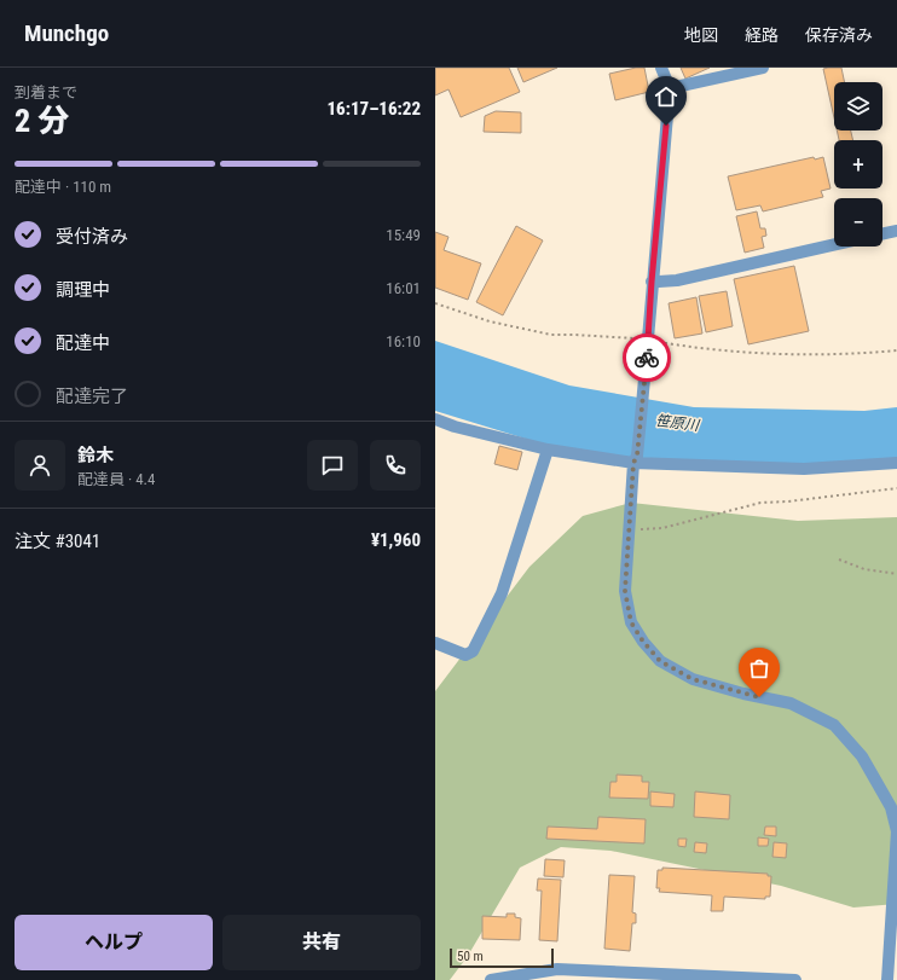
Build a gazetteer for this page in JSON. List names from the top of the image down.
{
  "water": ["笹原川"],
  "scale_bar": "50 m",
  "page": {
    "header": "Munchgo",
    "nav": ["地図", "経路", "保存済み"],
    "heading": ["2 分", "到着まで", "16:17–16:22"],
    "panel": [
      "鈴木",
      "配達員 · 4.4",
      "注文 #3041",
      "¥1,960"
    ],
    "map_buttons": ["+", "−"],
    "bar": "配達中 · 110 m",
    "list": [
      ["受付済み", "15:49"],
      ["調理中", "16:01"],
      ["配達中", "16:10"],
      "配達完了"
    ],
    "buttons": ["ヘルプ", "共有"],
    "scale": "50 m"
  }
}
